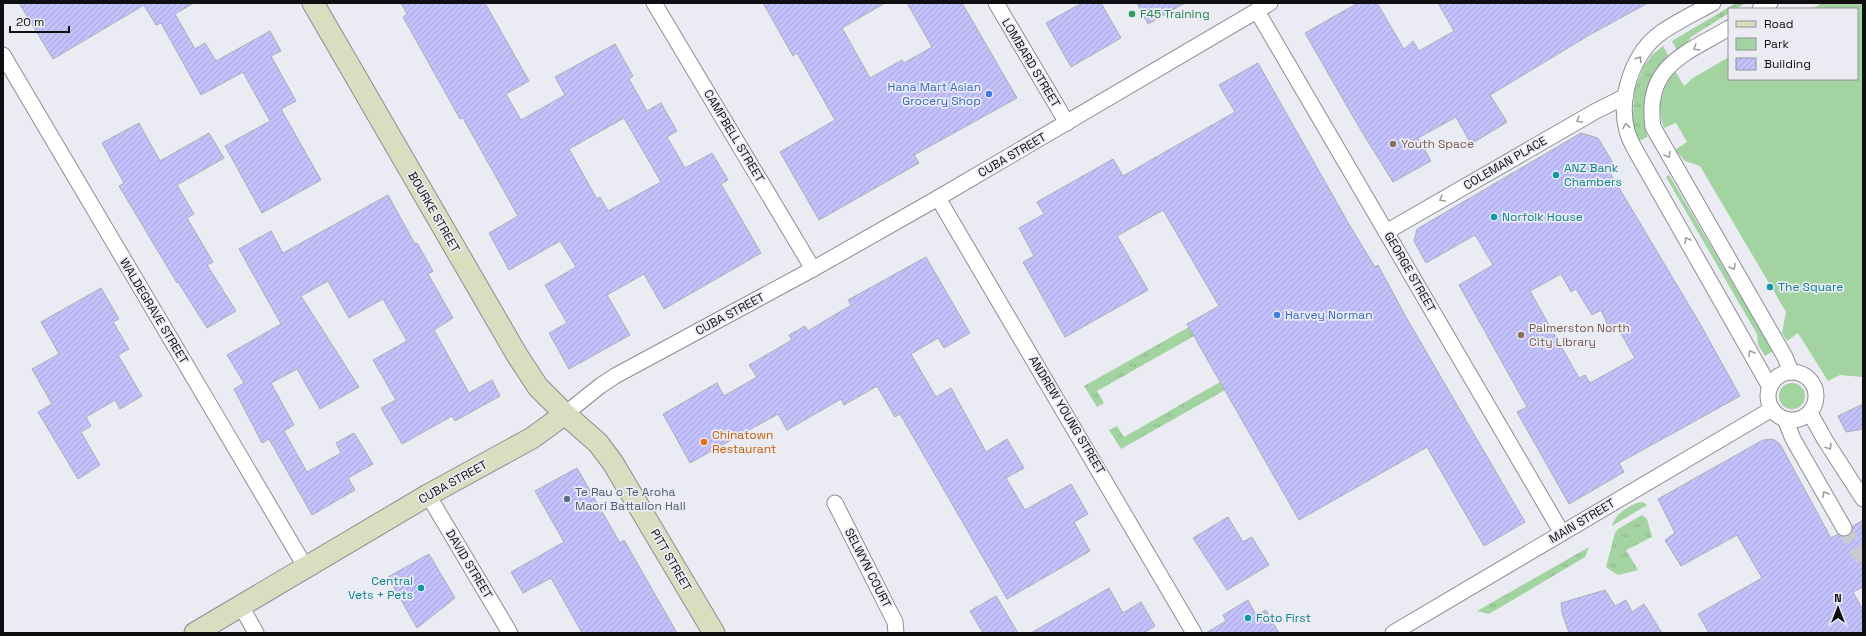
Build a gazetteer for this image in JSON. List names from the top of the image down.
{
  "streets": {
    "main road": ["CUBA STREET", "BOURKE STREET", "PITT STREET"],
    "street": [
      "LOMBARD STREET",
      "CAMPBELL STREET",
      "COLEMAN PLACE",
      "GEORGE STREET",
      "WALDEGRAVE STREET",
      "ANDREW YOUNG STREET",
      "MAIN STREET",
      "DAVID STREET",
      "SELWYN COURT"
    ]
  },
  "crossings": [
    ["LOMBARD STREET", "CUBA STREET"],
    ["CAMPBELL STREET", "CUBA STREET"],
    ["CUBA STREET", "BOURKE STREET"],
    ["CUBA STREET", "GEORGE STREET"],
    ["CUBA STREET", "WALDEGRAVE STREET"],
    ["CUBA STREET", "ANDREW YOUNG STREET"],
    ["CUBA STREET", "PITT STREET"],
    ["CUBA STREET", "DAVID STREET"],
    ["COLEMAN PLACE", "GEORGE STREET"],
    ["BOURKE STREET", "PITT STREET"],
    ["GEORGE STREET", "MAIN STREET"]
  ],
  "one_way": ["COLEMAN PLACE"],
  "places": [
    "F45 Training",
    "Hana Mart Asian Grocery Shop",
    "Youth Space",
    "ANZ Bank Chambers",
    "Norfolk House",
    "The Square",
    "Harvey Norman",
    "Palmerston North City Library",
    "Chinatown Restaurant",
    "Te Rau o Te Aroha Maori Battalion Hall",
    "Central Vets + Pets",
    "Foto First"
  ],
  "legend": ["Road", "Park", "Building"],
  "scale_bar": "20 m",
  "north": "top"
}
